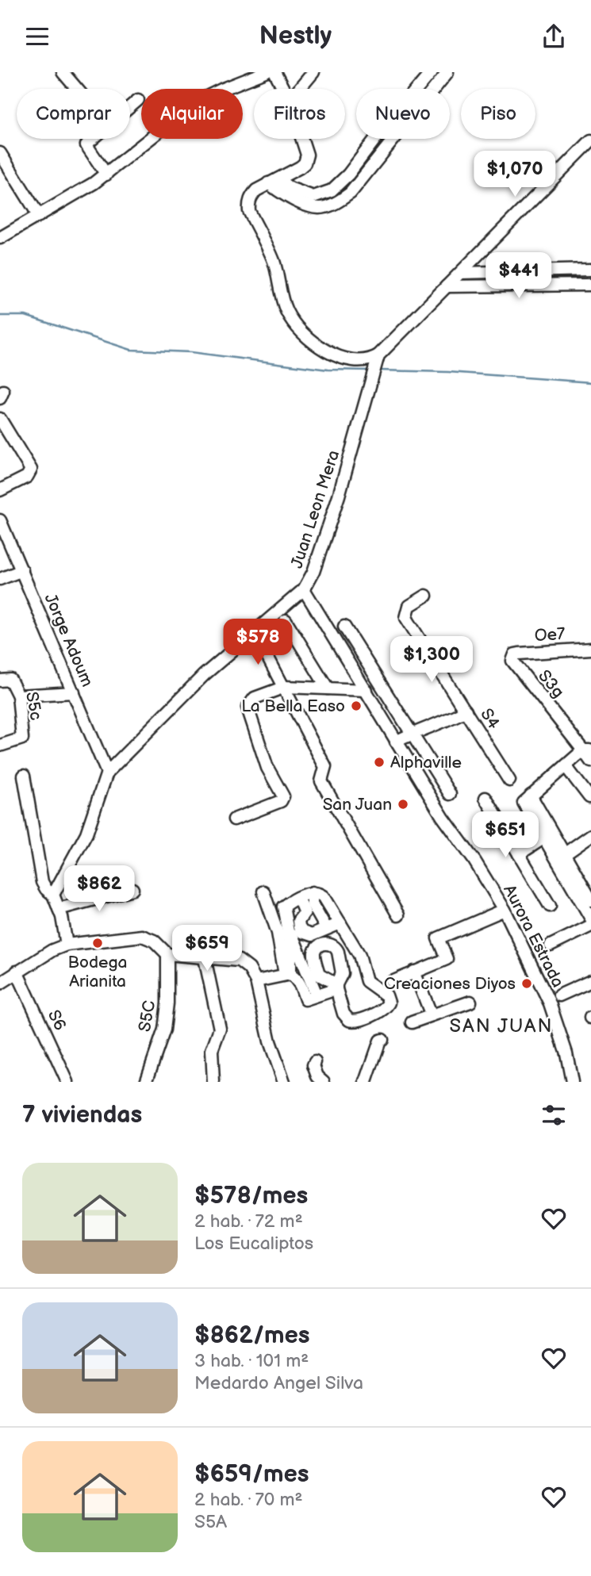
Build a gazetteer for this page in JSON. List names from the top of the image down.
{
  "streets": {
    "street": [
      "Juan Leon Mera",
      "Oe7",
      "Jorge Adoum",
      "S3g",
      "S5c",
      "S4",
      "Aurora Estrada",
      "S5C",
      "S6"
    ]
  },
  "crossings": [
    ["Juan Leon Mera", "Jorge Adoum"],
    ["Juan Leon Mera", "Aurora Estrada"],
    ["Oe7", "S3g"]
  ],
  "districts": ["SAN JUAN"],
  "places": [
    "La Bella Easo",
    "Alphaville",
    "San Juan",
    "Bodega Arianita",
    "Creaciones Diyos"
  ],
  "page": {
    "header": "Nestly",
    "chip": [
      "Comprar",
      "Alquilar",
      "Filtros",
      "Nuevo",
      "Piso"
    ],
    "price": [
      "$1,070",
      "$441",
      "$578",
      "$1,300",
      "$651",
      "$862",
      "$659"
    ],
    "heading": "7 viviendas",
    "list": [
      {
        "name": "$578/mes",
        "note": "2 hab. · 72 m² · Los Eucaliptos"
      },
      {
        "name": "$862/mes",
        "note": "3 hab. · 101 m² · Medardo Angel Silva"
      },
      {
        "name": "$659/mes",
        "note": "2 hab. · 70 m² · S5A"
      }
    ]
  }
}
